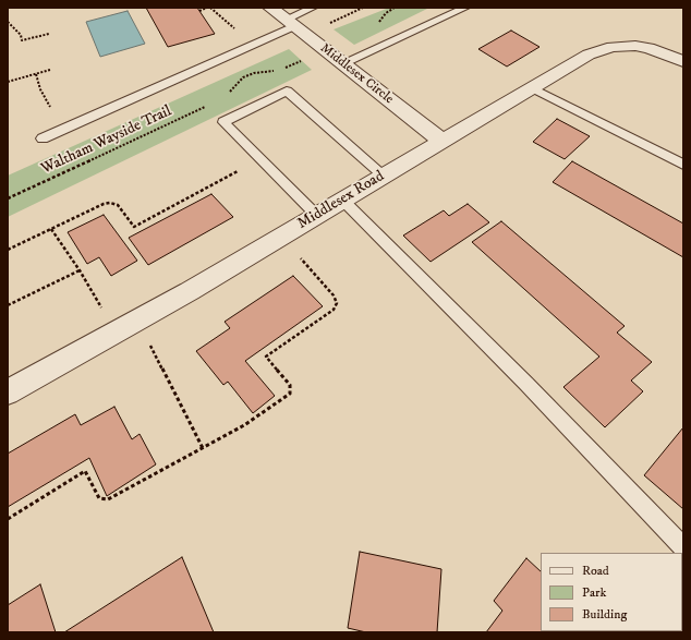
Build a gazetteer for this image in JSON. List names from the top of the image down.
{
  "streets": {
    "street": ["Middlesex Circle", "Middlesex Road"],
    "path": ["Waltham Wayside Trail"]
  },
  "crossings": [
    ["Middlesex Circle", "Middlesex Road"]
  ],
  "legend": ["Road", "Park", "Building"]
}
